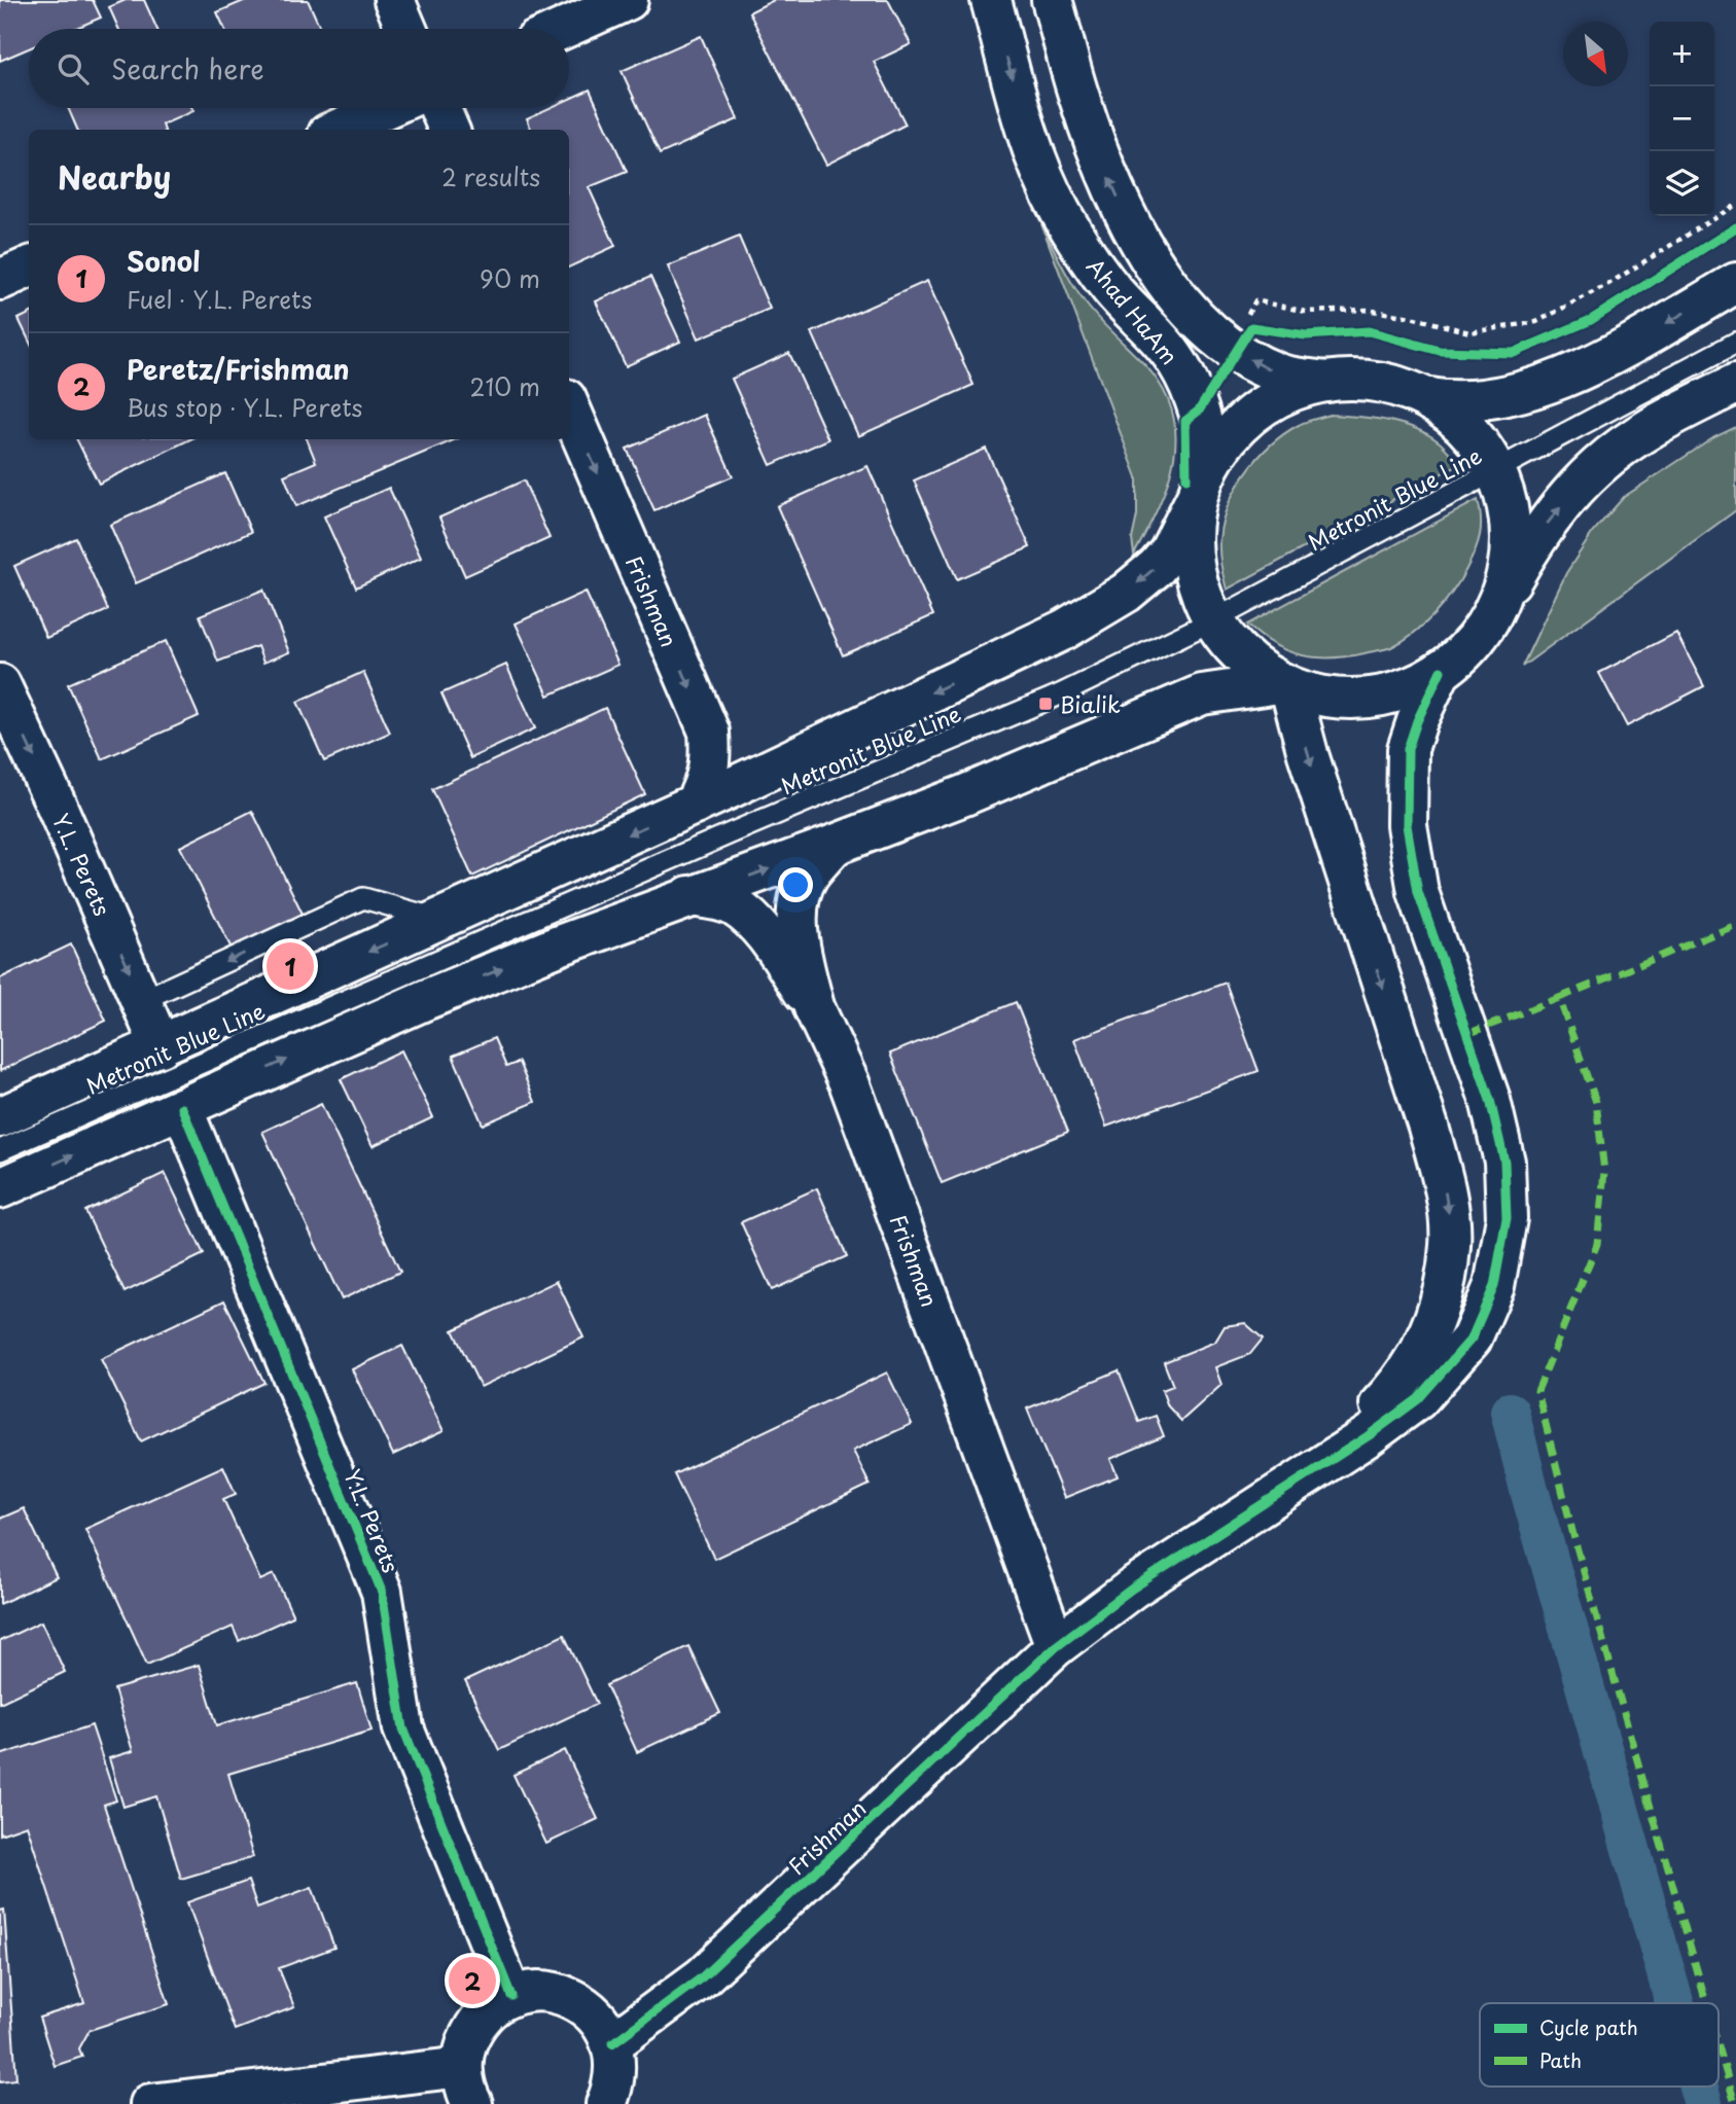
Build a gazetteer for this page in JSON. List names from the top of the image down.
{
  "streets": {
    "street": ["Ahad HaAm", "Frishman", "Y.L. Perets"],
    "lane": ["Metronit Blue Line"]
  },
  "places": {
    "transit": ["Bialik"]
  },
  "legend": ["Cycle path", "Path"],
  "north": "bottom right",
  "page": {
    "map_buttons": ["+", "−"],
    "search": "Search here",
    "heading": ["Nearby", "2 results"],
    "list": [
      {
        "mark": "1",
        "name": "Sonol",
        "note": "Fuel · Y.L. Perets",
        "value": "90 m"
      },
      {
        "mark": "2",
        "name": "Peretz/Frishman",
        "note": "Bus stop · Y.L. Perets",
        "value": "210 m"
      }
    ],
    "pins": ["1", "2"]
  }
}
